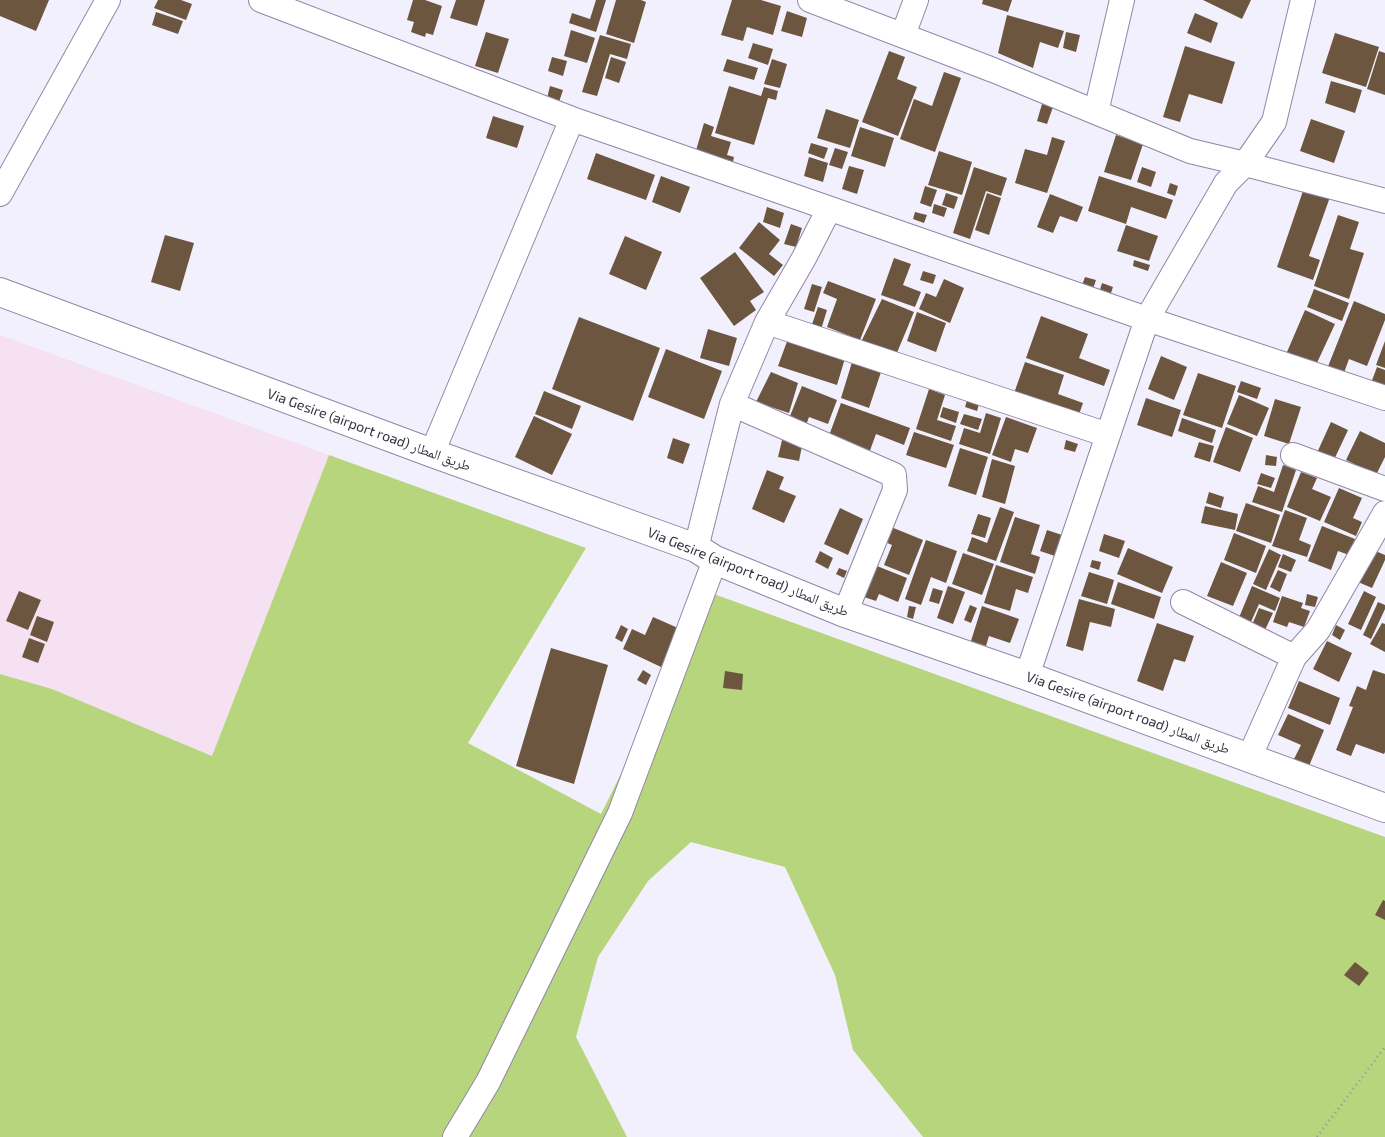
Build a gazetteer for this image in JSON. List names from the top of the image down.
{
  "streets": {
    "main road": ["Via Gesire (airport road) طريق المطار"]
  }
}
